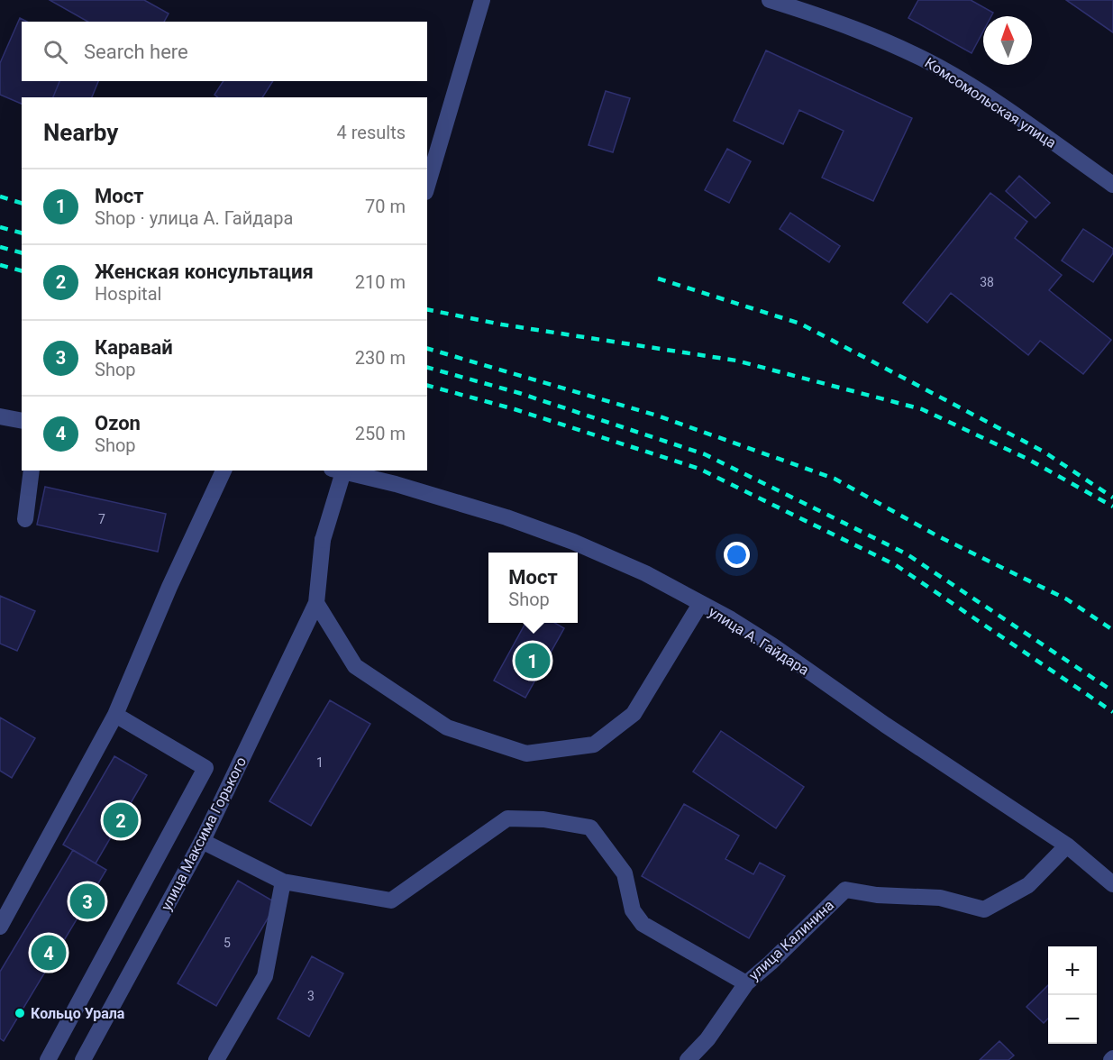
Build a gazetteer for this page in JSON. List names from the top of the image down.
{
  "streets": {
    "street": [
      "Комсомольская улица",
      "улица А. Гайдара",
      "улица Максима Горького",
      "улица Калинина"
    ]
  },
  "crossings": [
    ["улица А. Гайдара", "улица Калинина"]
  ],
  "places": ["Кольцо Урала"],
  "house_numbers": [
    "38",
    "7",
    "1",
    "5",
    "3"
  ],
  "north": "top",
  "page": {
    "search": "Search here",
    "heading": ["Nearby", "4 results"],
    "list": [
      {
        "mark": "1",
        "name": "Мост",
        "note": "Shop · улица А. Гайдара",
        "value": "70 m"
      },
      {
        "mark": "2",
        "name": "Женская консультация",
        "note": "Hospital",
        "value": "210 m"
      },
      {
        "mark": "3",
        "name": "Каравай",
        "note": "Shop",
        "value": "230 m"
      },
      {
        "mark": "4",
        "name": "Ozon",
        "note": "Shop",
        "value": "250 m"
      }
    ],
    "popup": ["Мост", "Shop"],
    "pins": [
      "1",
      "2",
      "3",
      "4"
    ],
    "map_buttons": ["+", "−"]
  }
}
